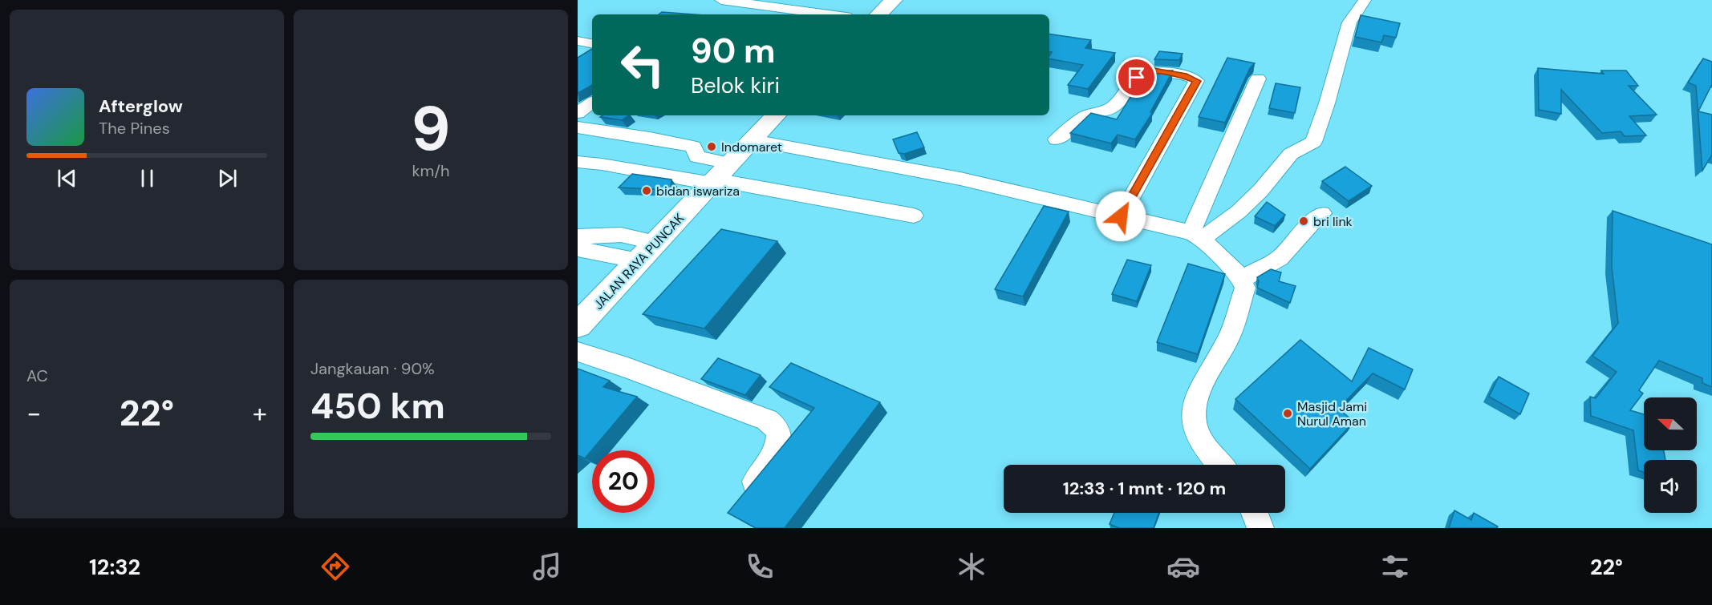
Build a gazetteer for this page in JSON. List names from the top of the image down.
{
  "streets": {
    "highway": ["JALAN RAYA PUNCAK"]
  },
  "places": [
    "Indomaret",
    "bidan iswariza",
    "bri link",
    "Masjid Jami Nurul Aman"
  ],
  "north": "left",
  "page": {
    "tile": [
      ["9", "km/h"],
      "AC",
      ["Jangkauan · 90%", "450 km"]
    ],
    "turn": ["90 m", "Belok kiri"],
    "song": ["Afterglow", "The Pines"],
    "heat": ["−", "22°", "+"],
    "limit": "20",
    "trip": "12:33 · 1 mnt · 120 m",
    "tabs": ["12:32", "22°"]
  }
}
